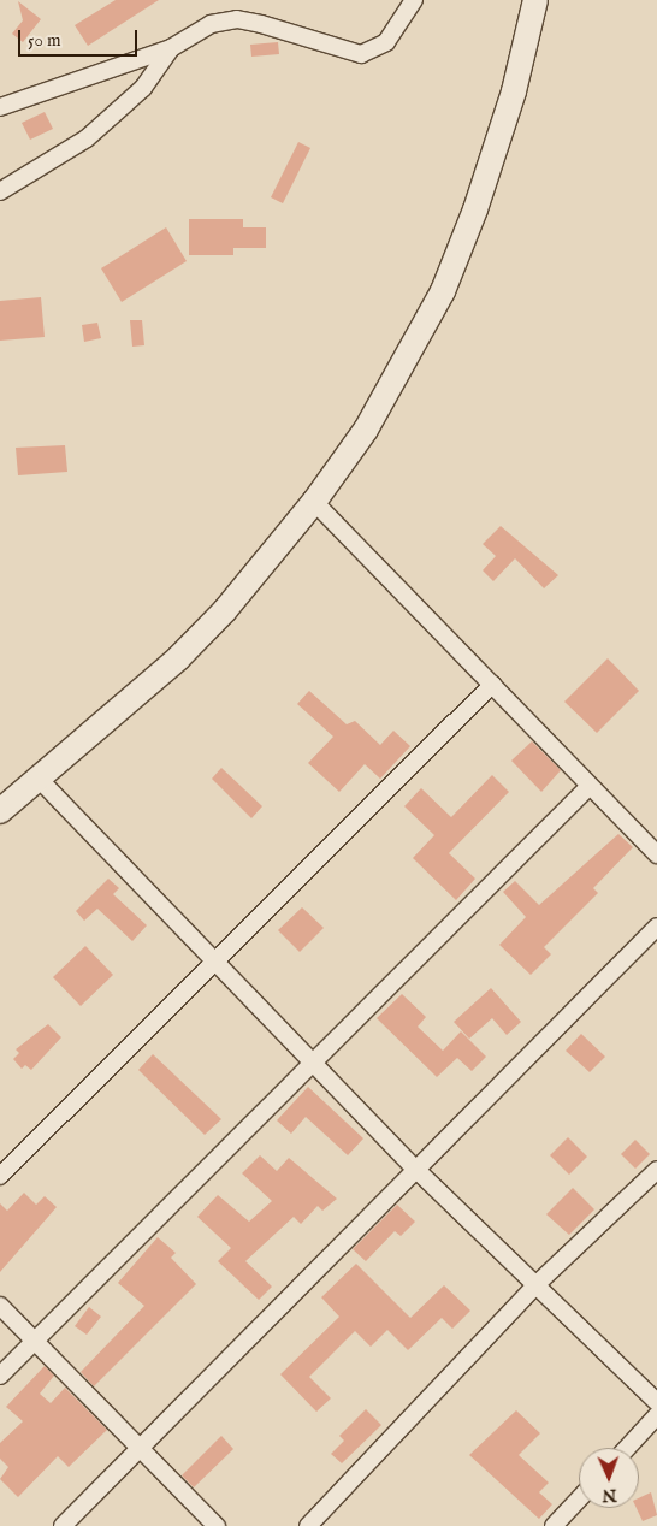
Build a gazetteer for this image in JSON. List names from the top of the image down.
{
  "scale_bar": "50 m",
  "north": "bottom"
}
